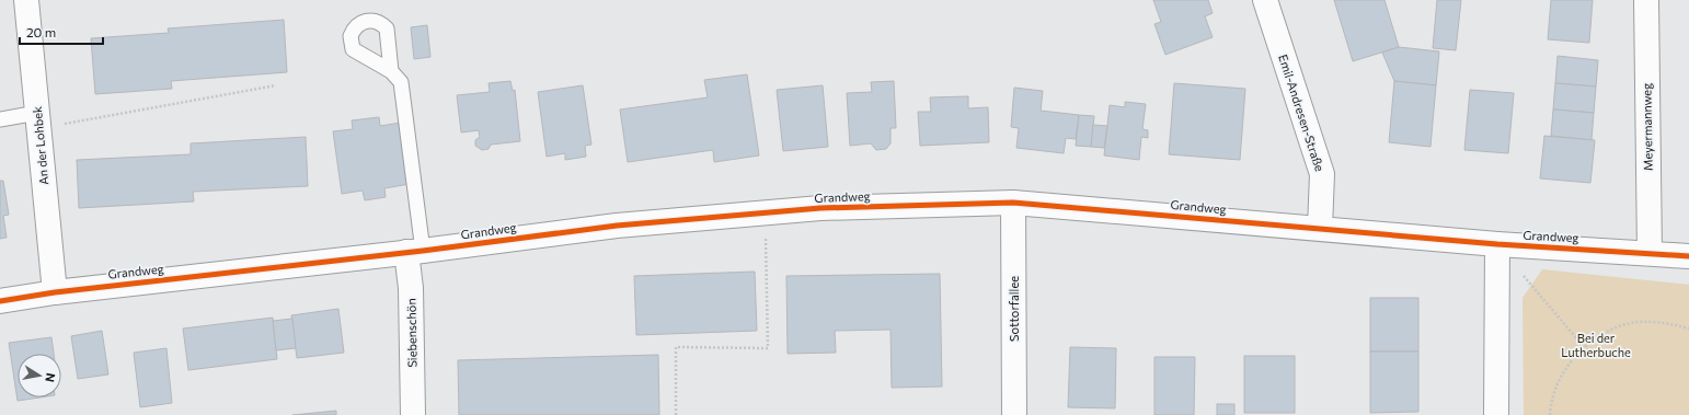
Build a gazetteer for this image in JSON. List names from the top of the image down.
{
  "streets": {
    "street": [
      "Emil-Andresen-Straße",
      "Meyermannweg",
      "An der Lohbek",
      "Grandweg",
      "Sottorfallee",
      "Siebenschön"
    ]
  },
  "crossings": [
    ["Emil-Andresen-Straße", "Grandweg"],
    ["Meyermannweg", "Grandweg"],
    ["An der Lohbek", "Grandweg"],
    ["Grandweg", "Sottorfallee"],
    ["Grandweg", "Siebenschön"]
  ],
  "parks": ["Bei der Lutherbuche"],
  "scale_bar": "20 m",
  "north": "right"
}
